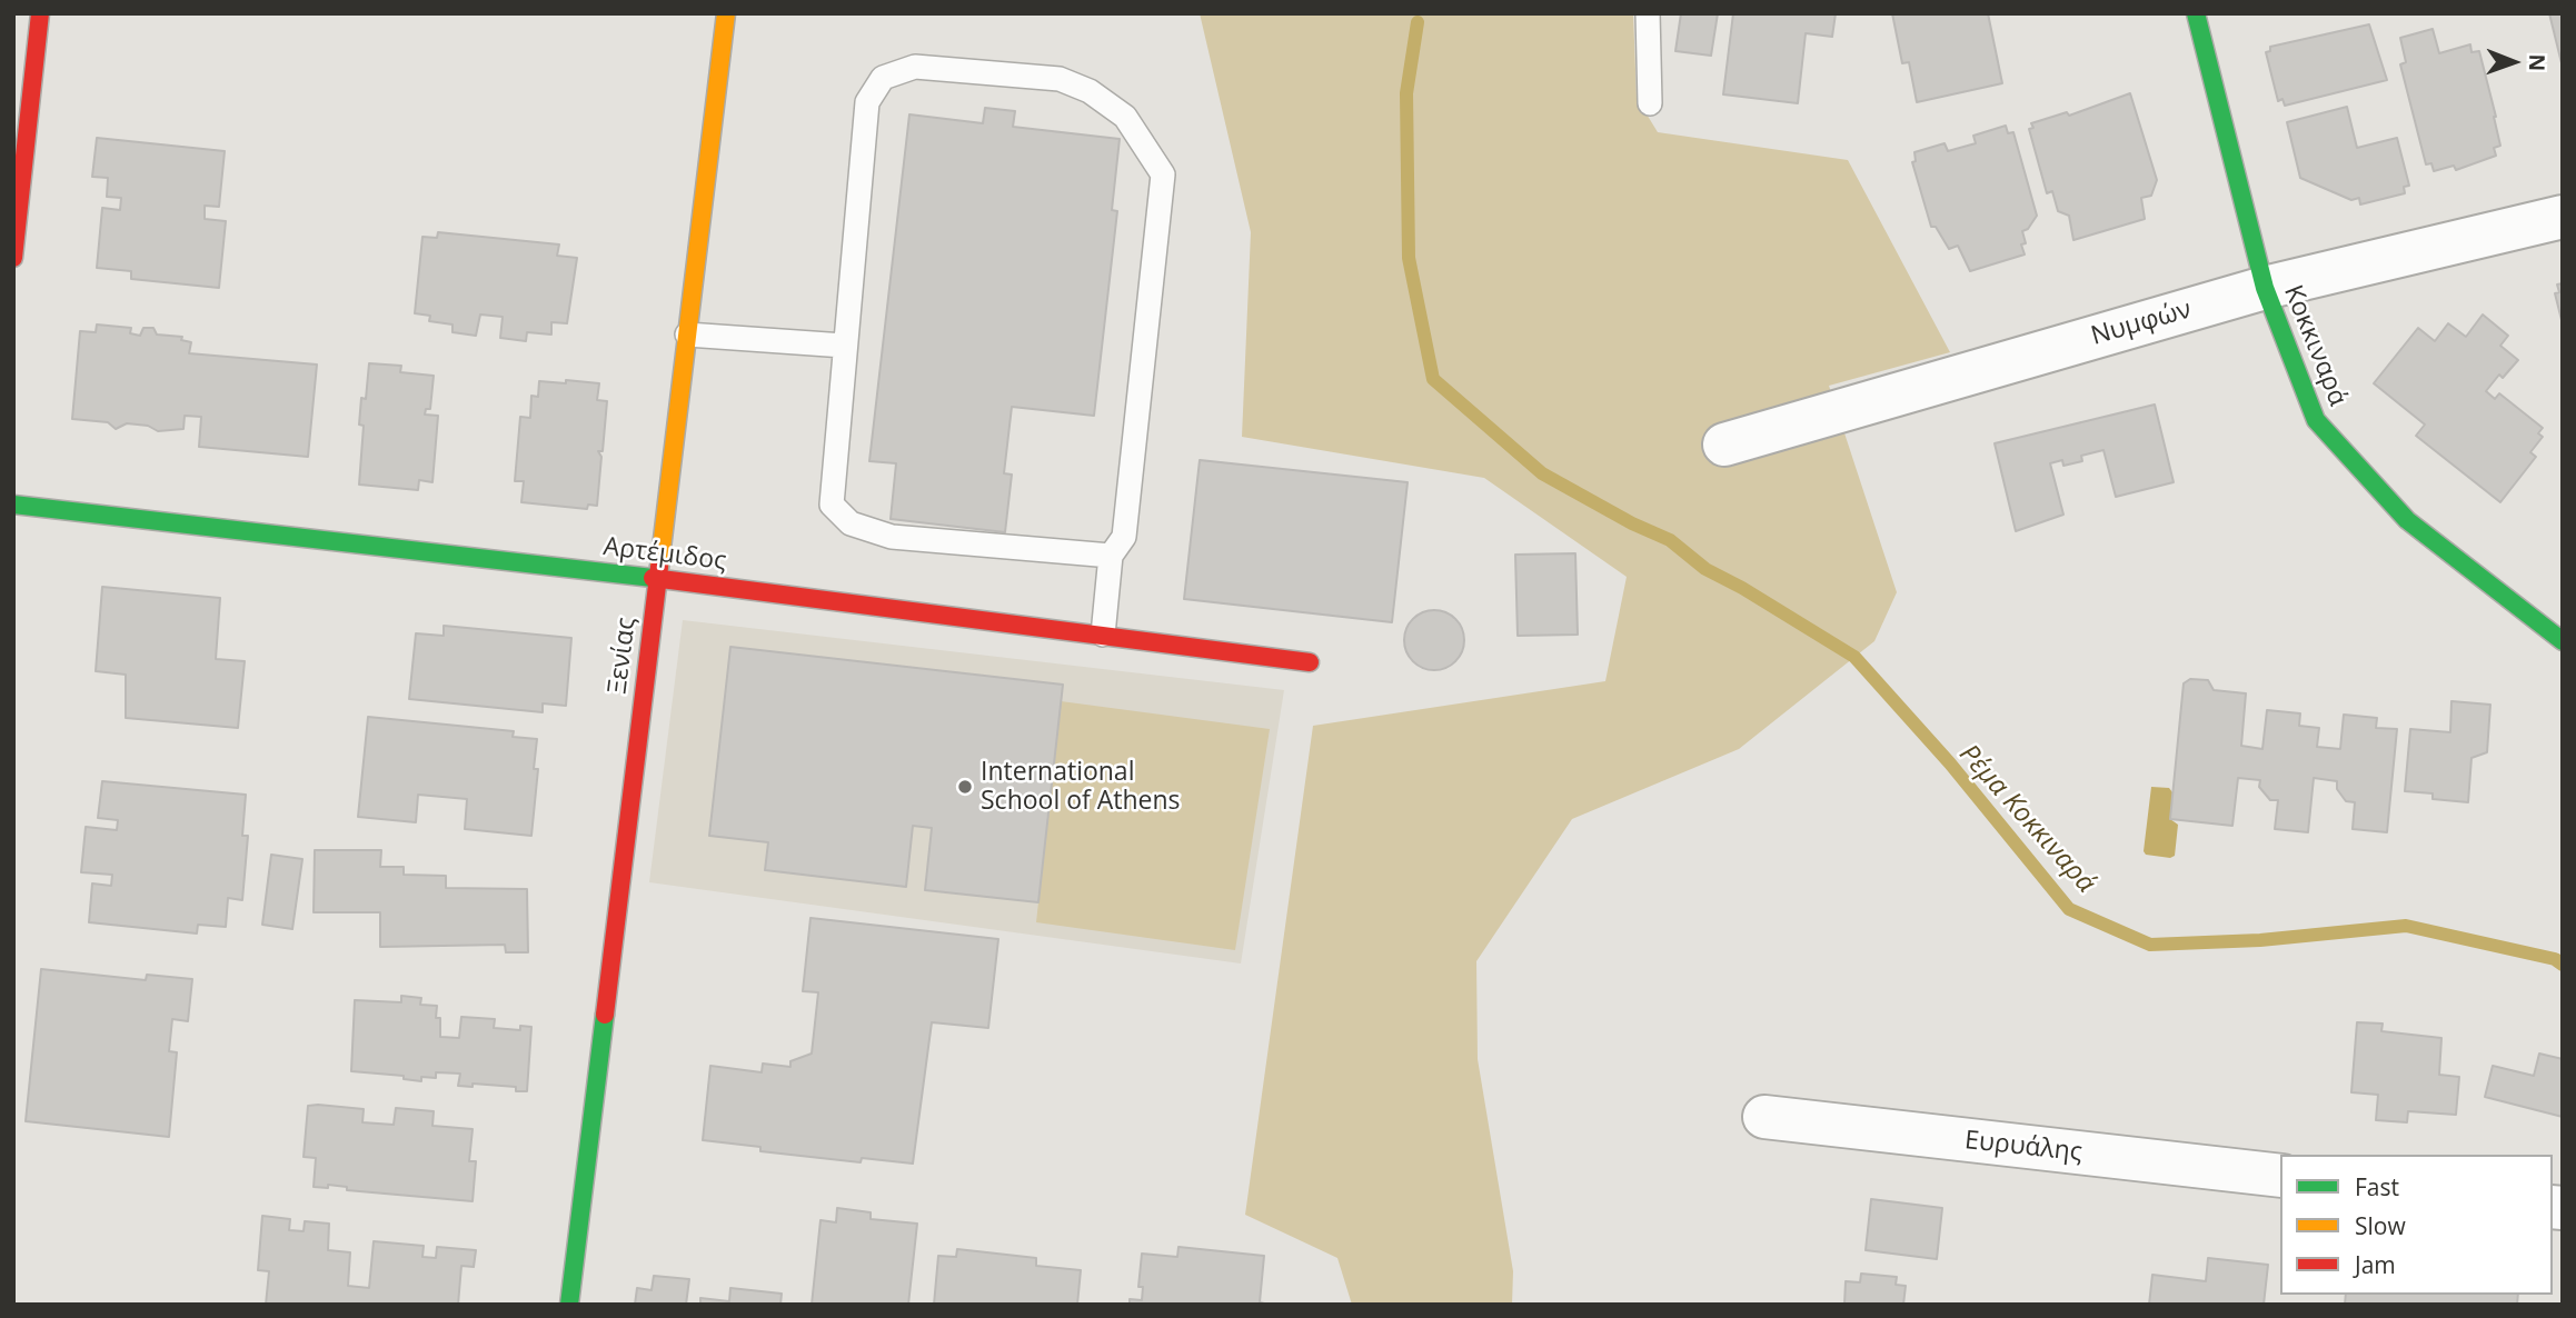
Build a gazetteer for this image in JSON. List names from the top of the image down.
{
  "streets": {
    "street": [
      "Νυμφών",
      "Κοκκιναρά",
      "Αρτέμιδος",
      "Ξενίας",
      "Ευρυάλης"
    ]
  },
  "crossings": [
    ["Νυμφών", "Κοκκιναρά"],
    ["Αρτέμιδος", "Ξενίας"]
  ],
  "water": ["Ρέμα Κοκκιναρά"],
  "places": ["International School of Athens"],
  "legend": ["Fast", "Slow", "Jam"],
  "north": "right"
}
